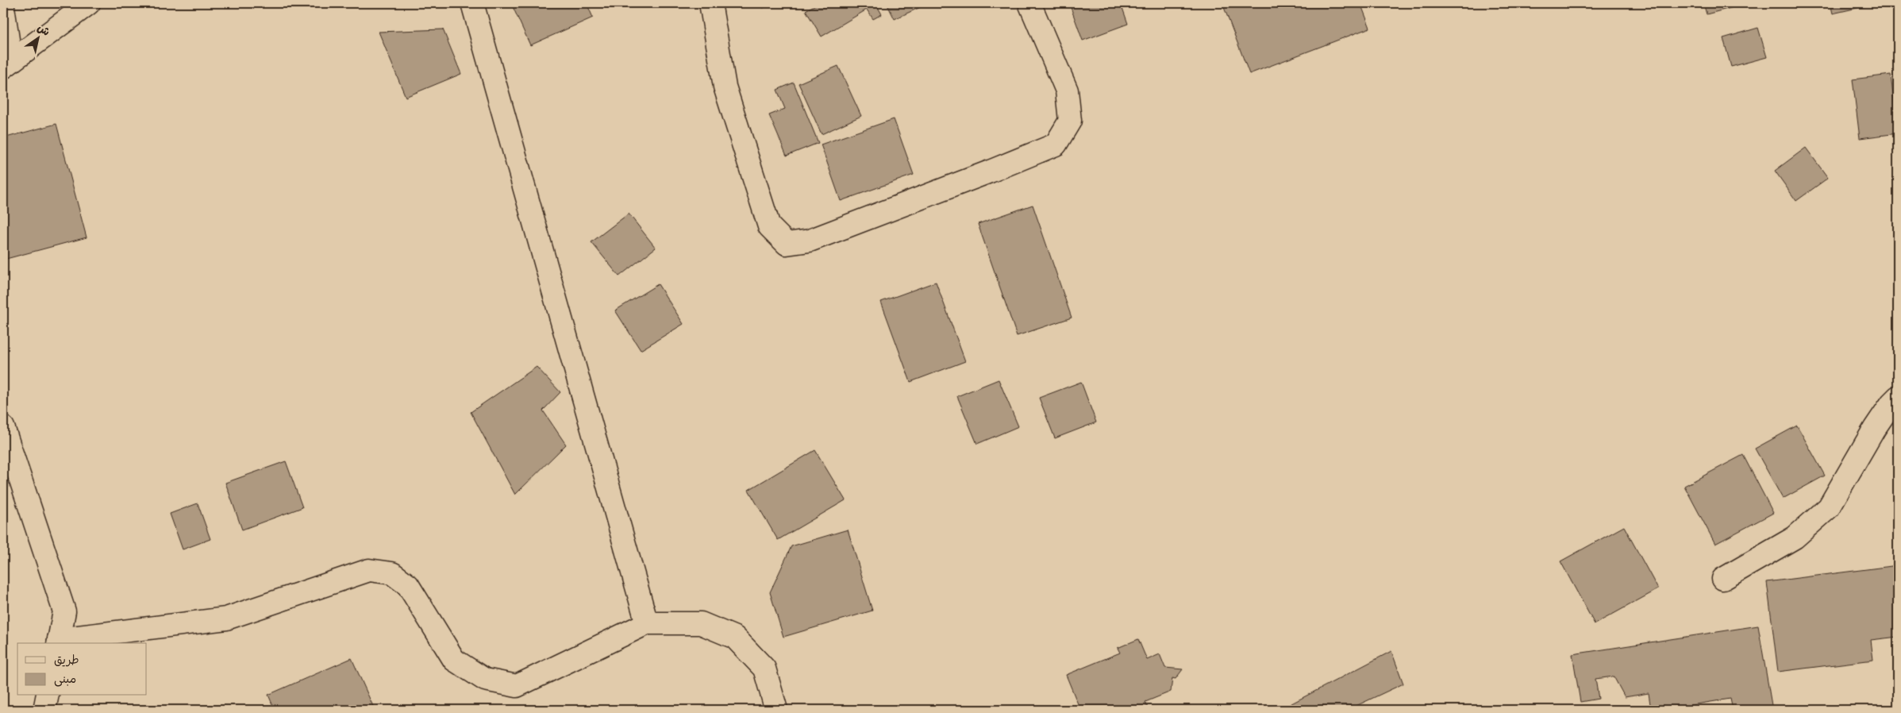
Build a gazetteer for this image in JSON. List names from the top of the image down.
{
  "legend": ["طريق", "مبنى"],
  "north": "top right"
}
